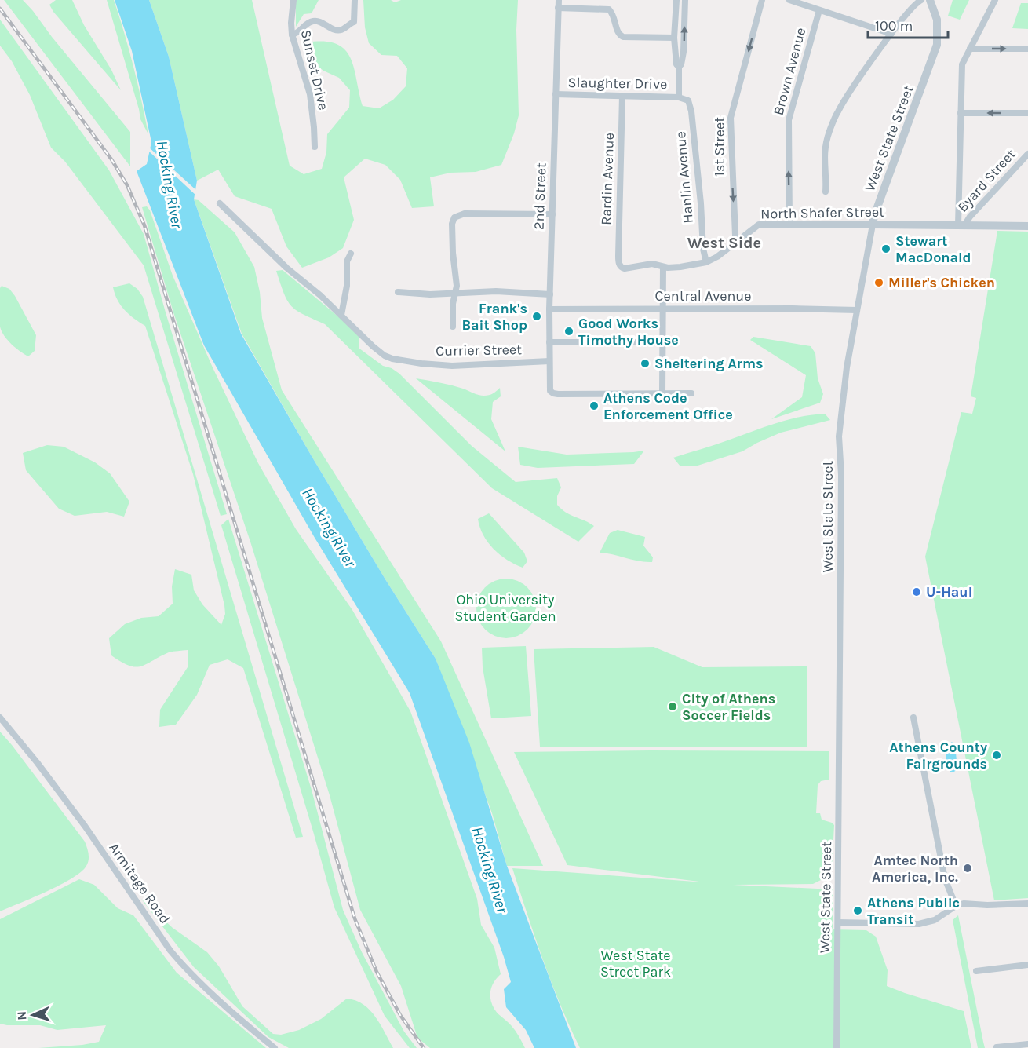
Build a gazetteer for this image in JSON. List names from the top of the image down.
{
  "streets": {
    "street": [
      "Sunset Drive",
      "Brown Avenue",
      "Slaughter Drive",
      "West State Street",
      "1st Street",
      "Hanlin Avenue",
      "Rardin Avenue",
      "Byard Street",
      "2nd Street",
      "North Shafer Street",
      "Central Avenue",
      "Currier Street",
      "Armitage Road"
    ]
  },
  "crossings": [
    ["Brown Avenue", "North Shafer Street"],
    ["Slaughter Drive", "Hanlin Avenue"],
    ["Slaughter Drive", "Rardin Avenue"],
    ["Slaughter Drive", "2nd Street"],
    ["West State Street", "North Shafer Street"],
    ["West State Street", "Central Avenue"],
    ["1st Street", "North Shafer Street"],
    ["Hanlin Avenue", "North Shafer Street"],
    ["Rardin Avenue", "North Shafer Street"],
    ["Byard Street", "North Shafer Street"],
    ["2nd Street", "Central Avenue"],
    ["2nd Street", "Currier Street"]
  ],
  "one_way": ["1st Street"],
  "districts": ["West Side"],
  "water": ["Hocking River"],
  "parks": ["Ohio University Student Garden", "West State Street Park"],
  "places": [
    "Stewart MacDonald",
    "Miller's Chicken",
    "Frank's Bait Shop",
    "Good Works Timothy House",
    "Sheltering Arms",
    "Athens Code Enforcement Office",
    "U-Haul",
    "City of Athens Soccer Fields",
    "Athens County Fairgrounds",
    "Amtec North America, Inc.",
    "Athens Public Transit"
  ],
  "scale_bar": "100 m",
  "north": "left"
}
